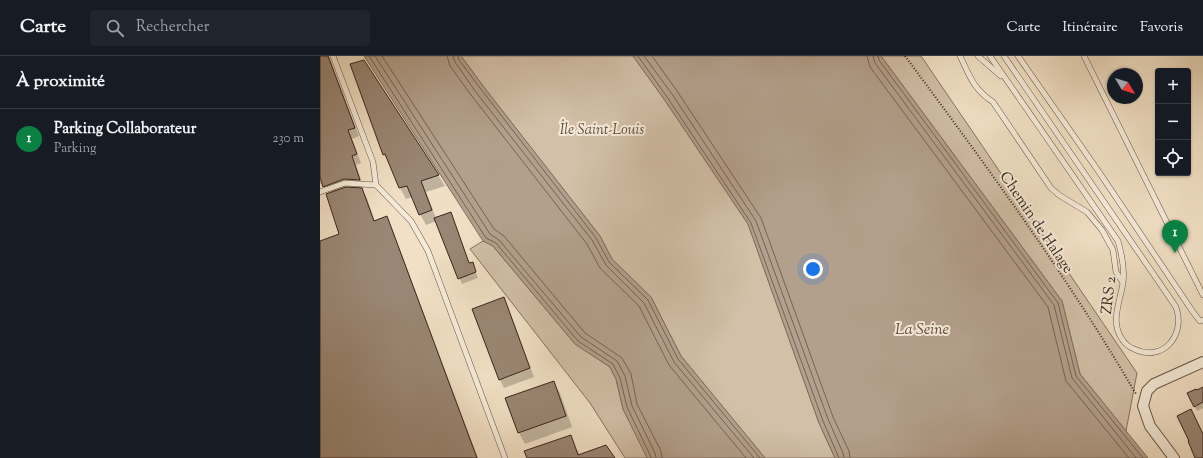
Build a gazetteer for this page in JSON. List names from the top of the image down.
{
  "streets": {
    "lane": ["ZRS 2"],
    "path": ["Chemin de Halage"]
  },
  "water": ["La Seine"],
  "parks": ["Île Saint-Louis"],
  "north": "bottom right",
  "page": {
    "header": "Carte",
    "search": "Rechercher",
    "nav": ["Carte", "Itinéraire", "Favoris"],
    "heading": "À proximité",
    "map_buttons": ["+", "−"],
    "list": [
      {
        "mark": "1",
        "name": "Parking Collaborateur",
        "note": "Parking",
        "value": "230 m"
      }
    ],
    "pins": "1"
  }
}
